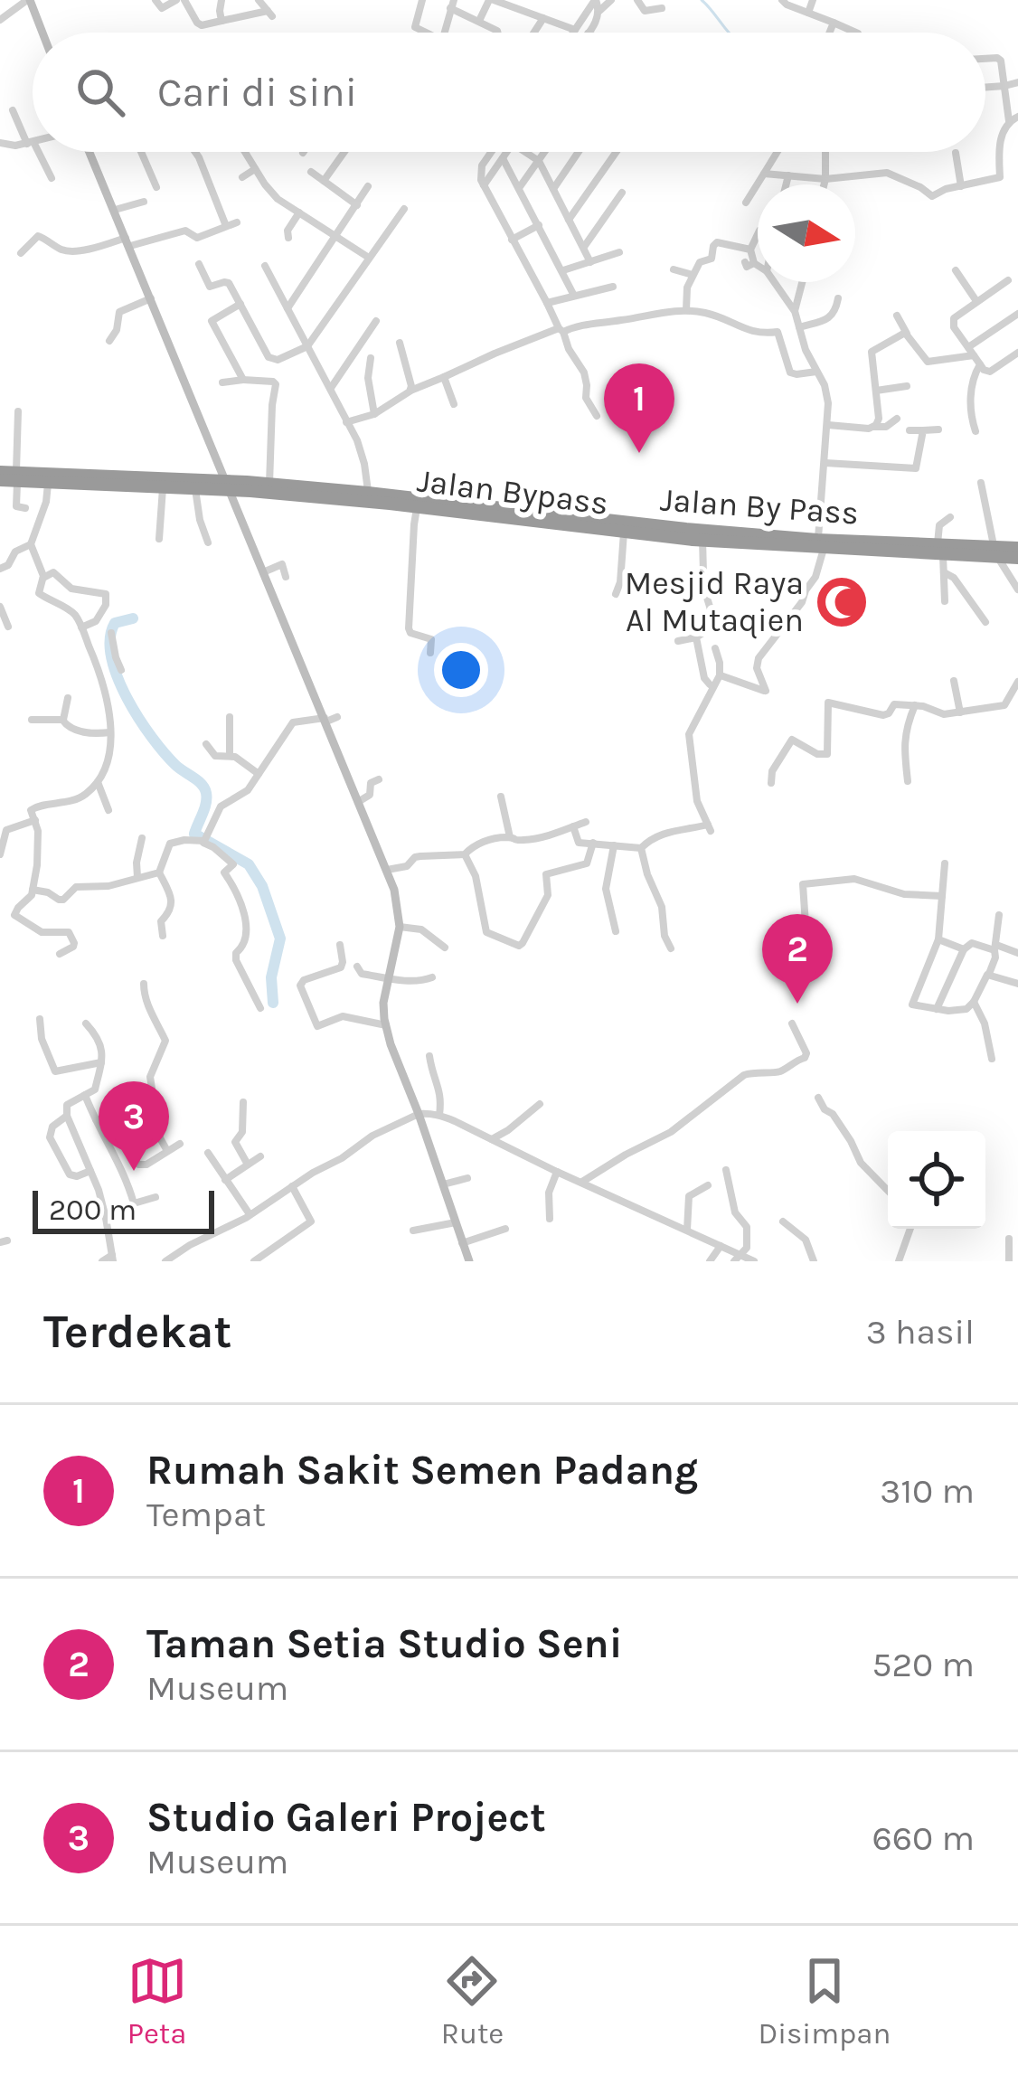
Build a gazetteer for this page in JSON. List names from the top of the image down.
{
  "streets": {
    "highway": ["Jalan Bypass", "Jalan By Pass"]
  },
  "crossings": [
    ["Jalan Bypass", "Jalan By Pass"]
  ],
  "places": {
    "mosque": ["Mesjid Raya Al Mutaqien"]
  },
  "scale_bar": "200 m",
  "north": "right",
  "page": {
    "search": "Cari di sini",
    "pins": ["1", "2", "3"],
    "scale": "200 m",
    "heading": ["Terdekat", "3 hasil"],
    "list": [
      {
        "mark": "1",
        "name": "Rumah Sakit Semen Padang",
        "note": "Tempat",
        "value": "310 m"
      },
      {
        "mark": "2",
        "name": "Taman Setia Studio Seni",
        "note": "Museum",
        "value": "520 m"
      },
      {
        "mark": "3",
        "name": "Studio Galeri Project",
        "note": "Museum",
        "value": "660 m"
      }
    ],
    "nav": ["Peta", "Rute", "Disimpan"]
  }
}
